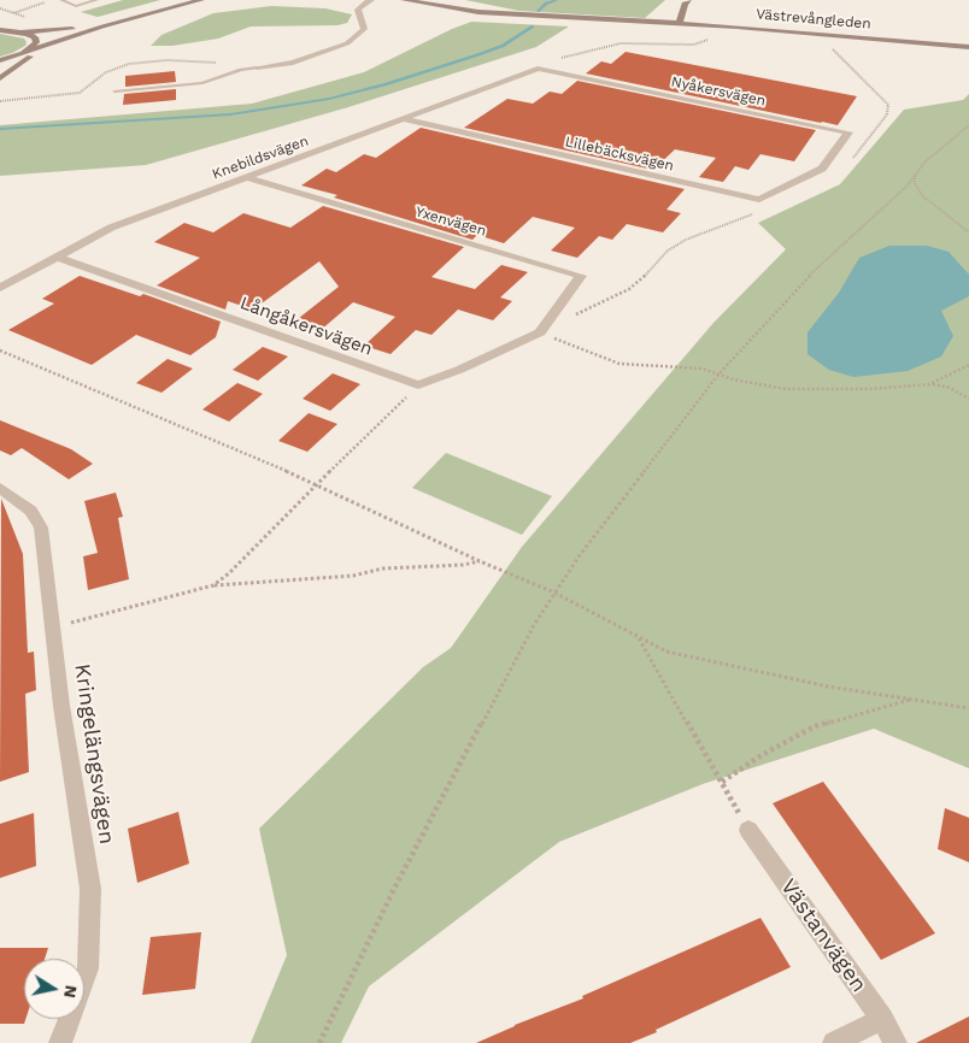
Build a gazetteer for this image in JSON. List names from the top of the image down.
{
  "streets": {
    "street": [
      "Västrevångleden",
      "Nyåkersvägen",
      "Lillebäcksvägen",
      "Knebildsvägen",
      "Yxenvägen",
      "Långåkersvägen",
      "Kringelängsvägen",
      "Västanvägen"
    ]
  },
  "crossings": [
    ["Nyåkersvägen", "Lillebäcksvägen"],
    ["Nyåkersvägen", "Knebildsvägen"],
    ["Lillebäcksvägen", "Knebildsvägen"],
    ["Knebildsvägen", "Yxenvägen"],
    ["Knebildsvägen", "Långåkersvägen"]
  ],
  "north": "right"
}
